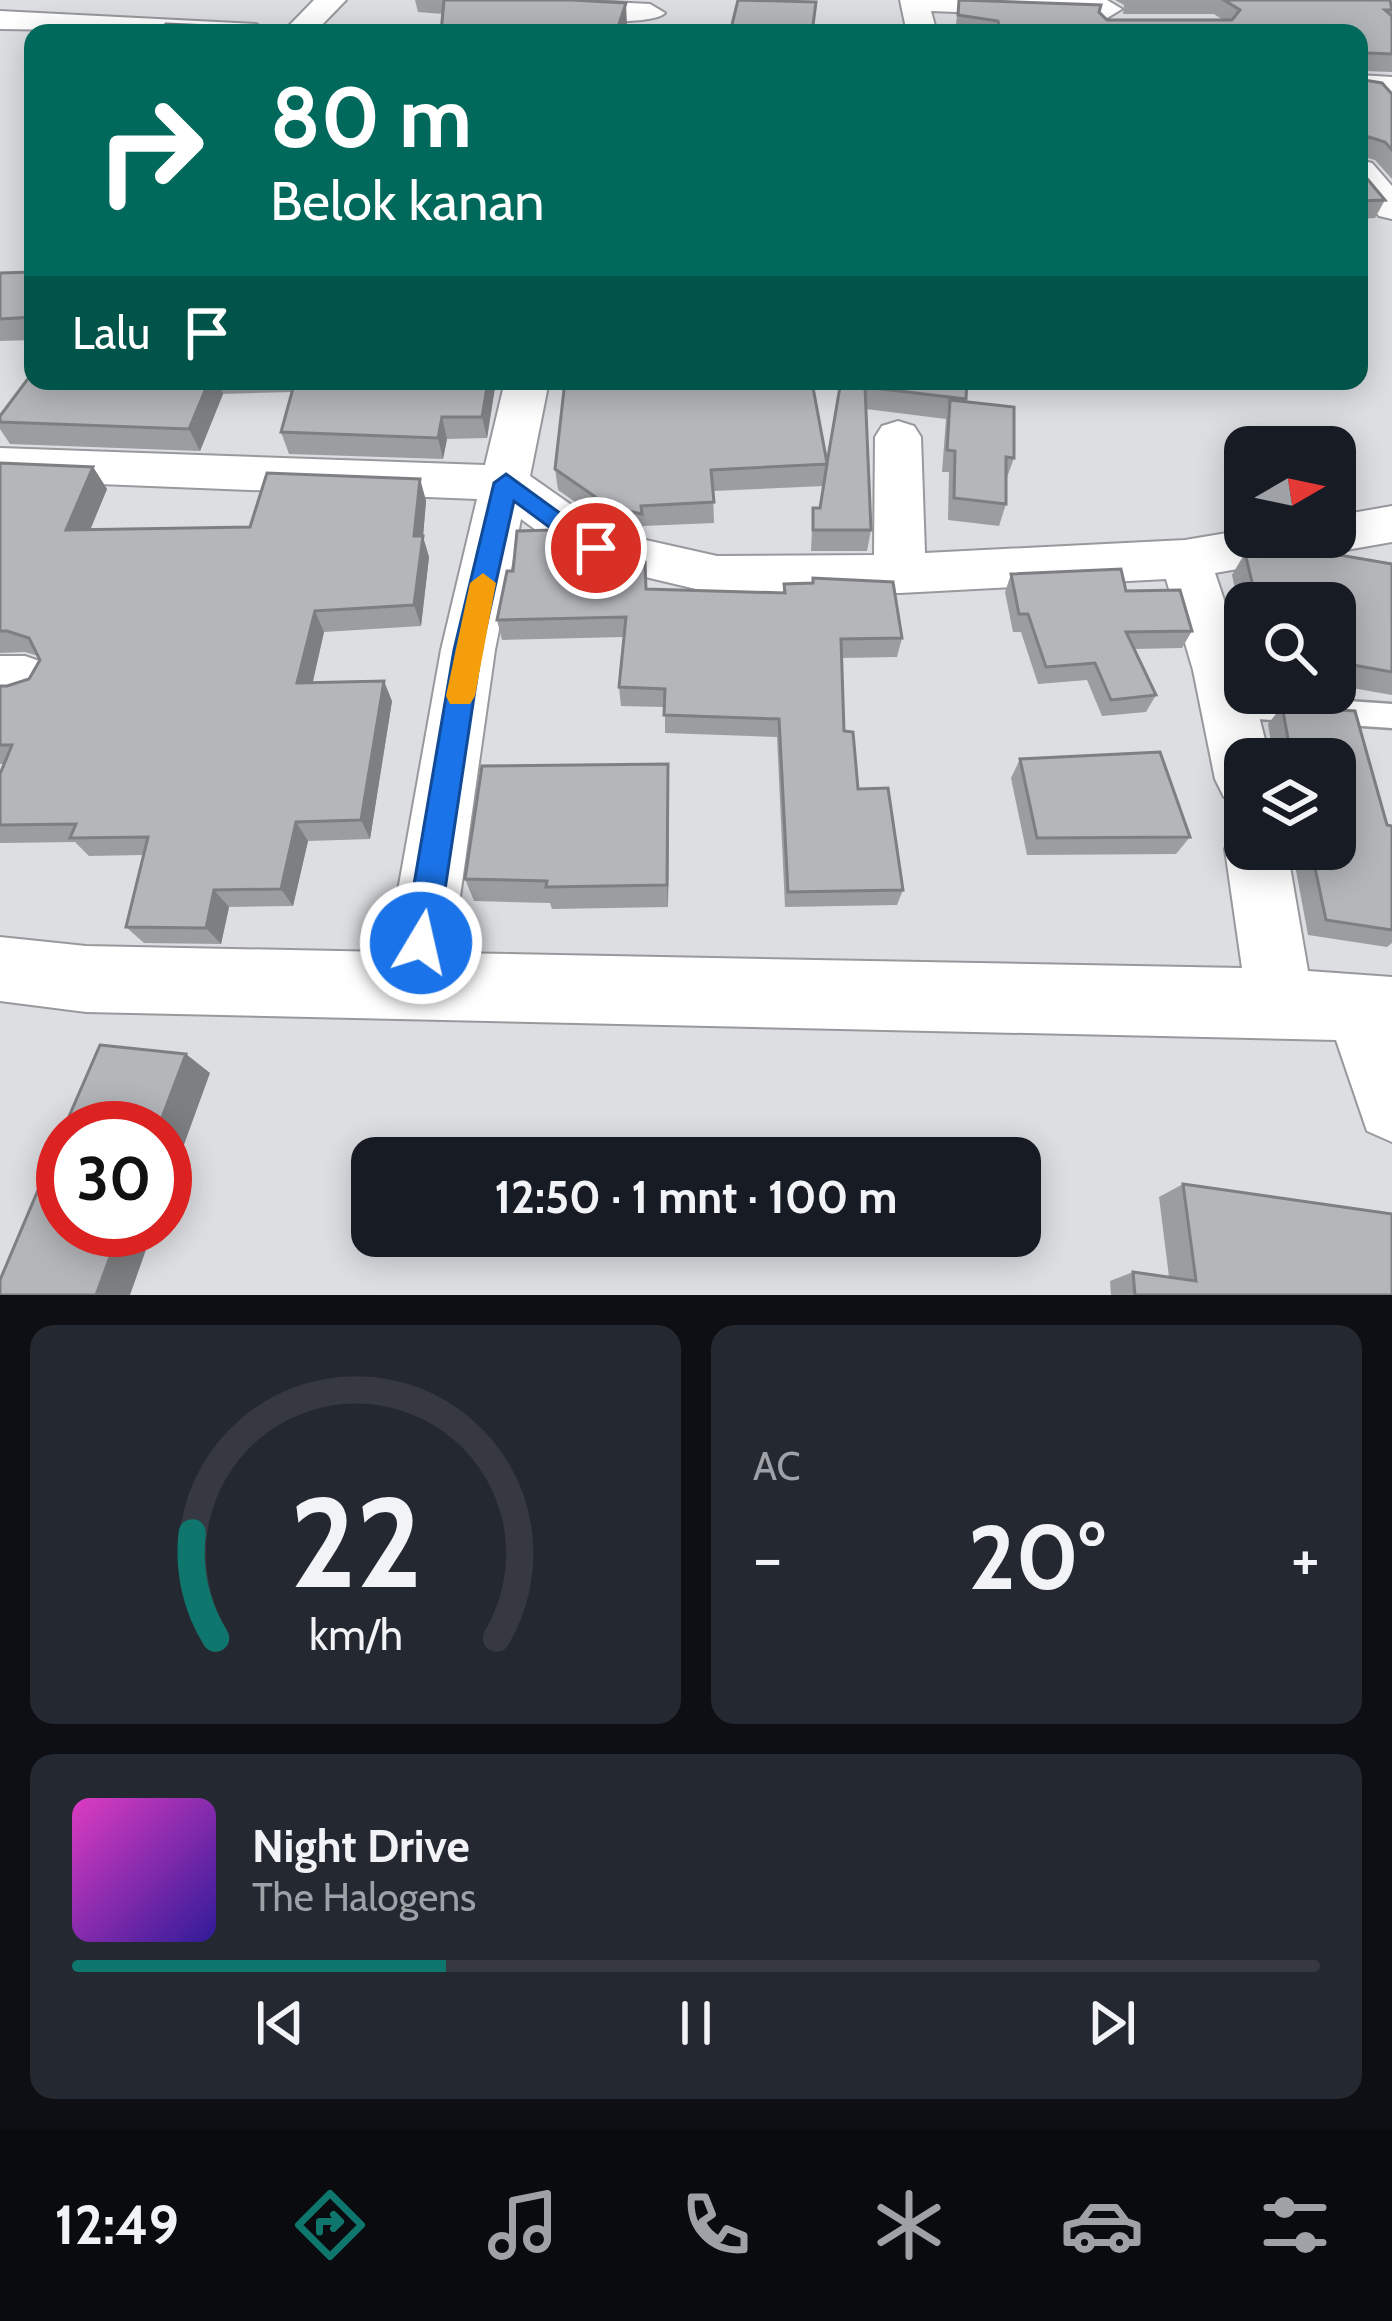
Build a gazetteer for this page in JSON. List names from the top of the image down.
{
  "north": "right",
  "page": {
    "turn": ["80 m", "Belok kanan"],
    "then": "Lalu",
    "limit": "30",
    "trip": "12:50 · 1 mnt · 100 m",
    "tile": "AC",
    "heat": ["−", "20°", "+"],
    "song": ["Night Drive", "The Halogens"],
    "tabs": "12:49",
    "gauge": ["22", "km/h"]
  }
}
